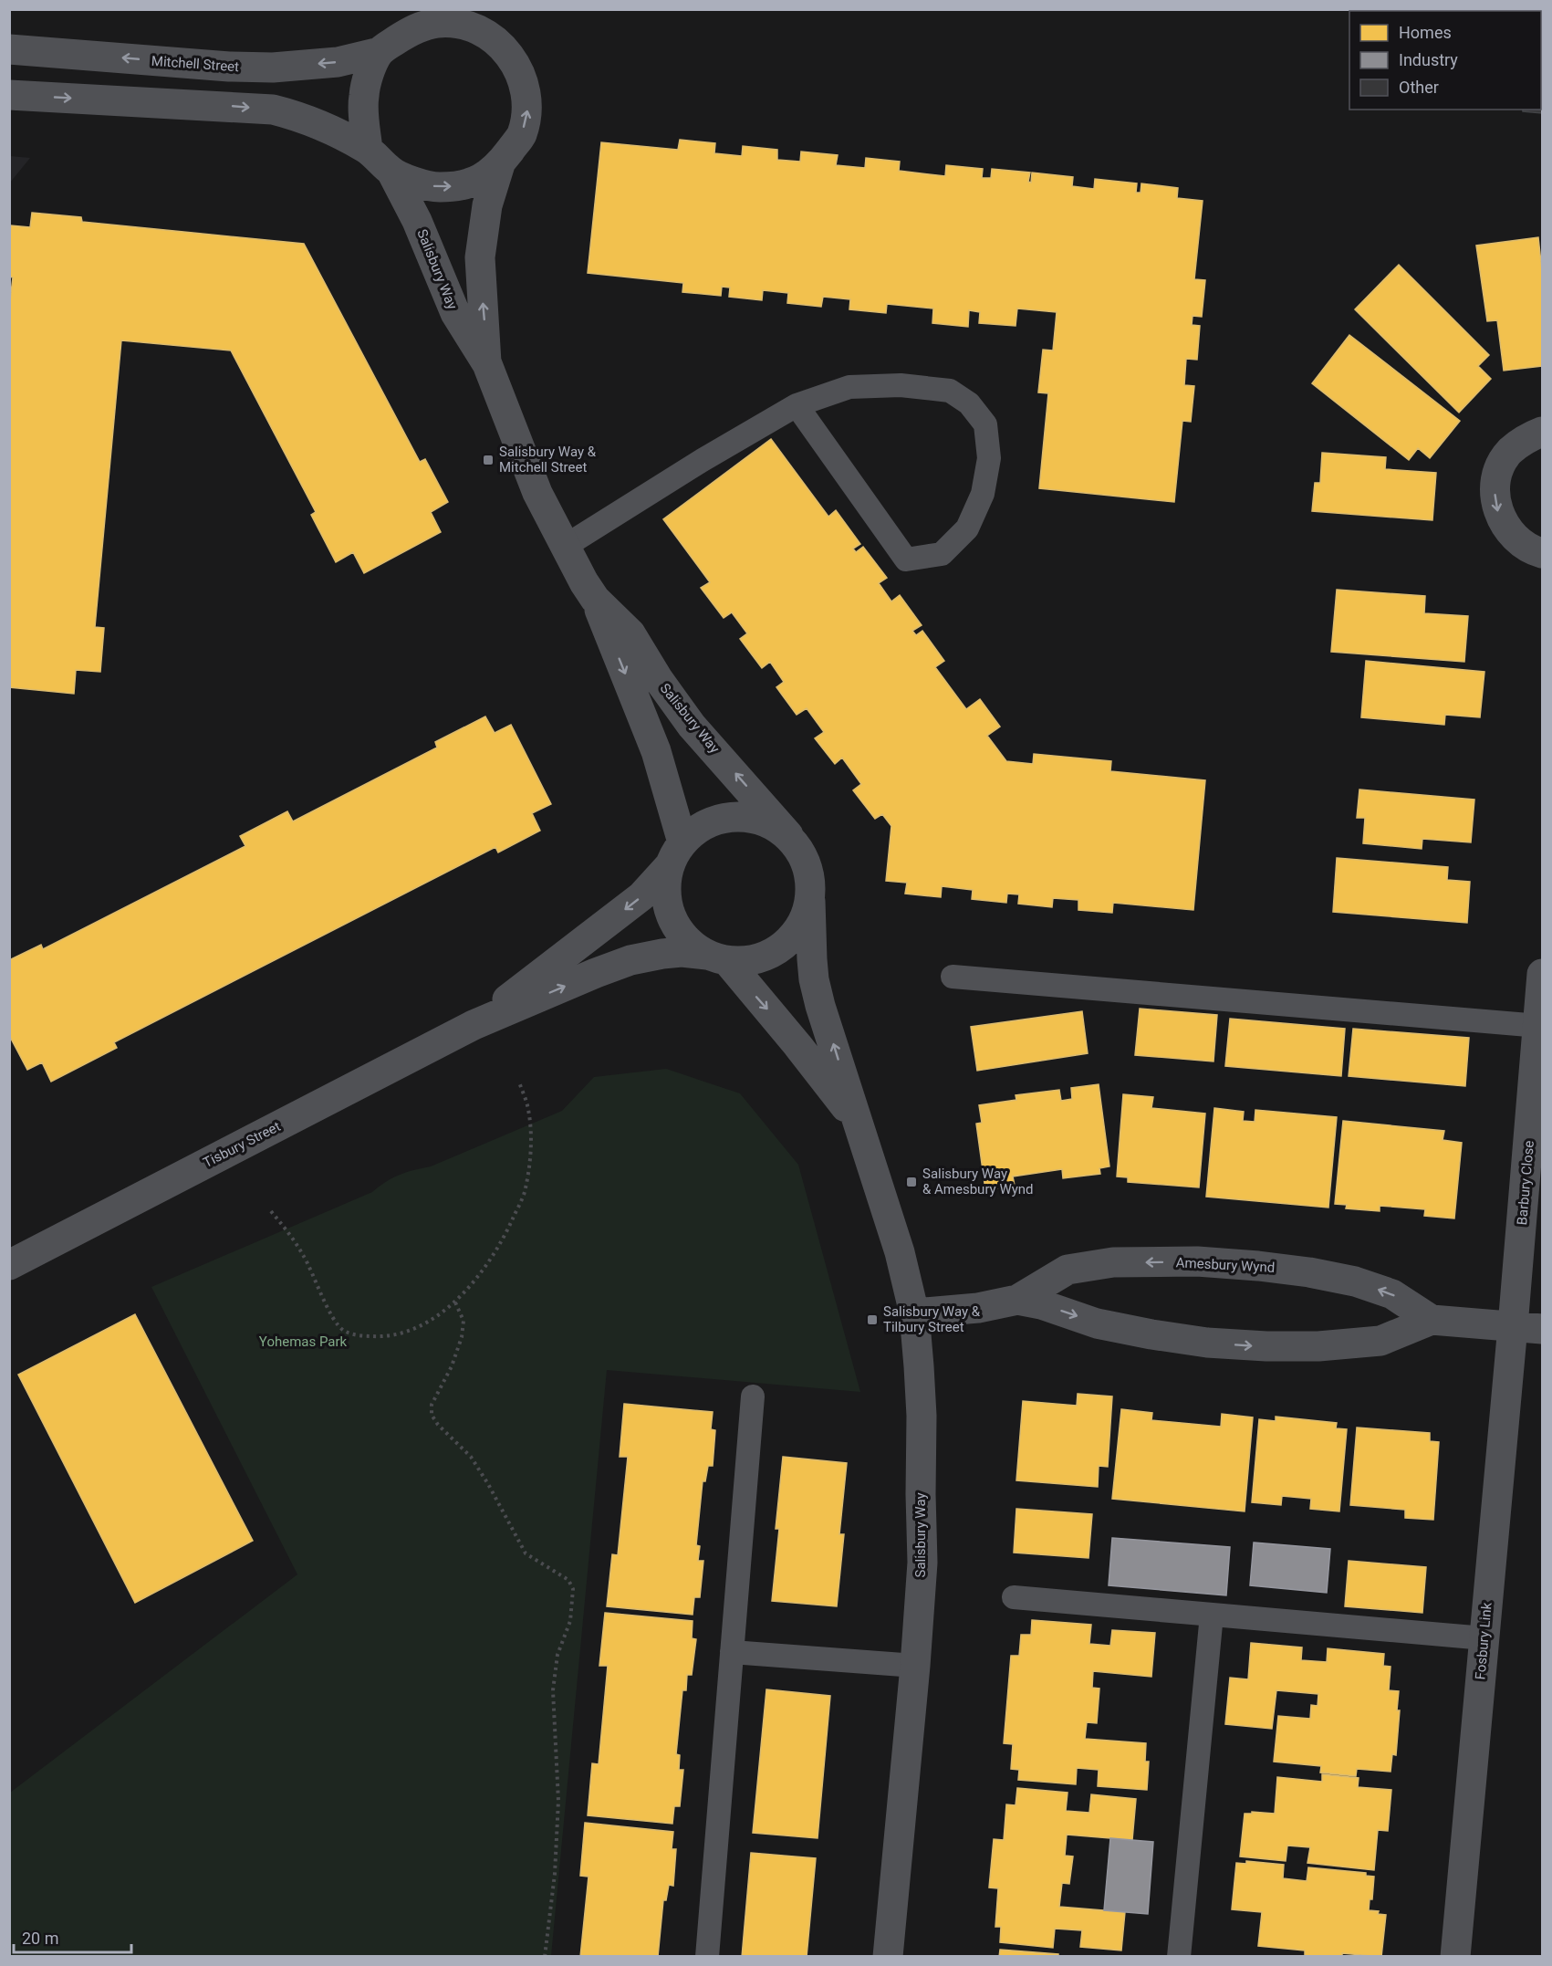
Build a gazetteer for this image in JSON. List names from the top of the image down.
{
  "streets": {
    "street": [
      "Mitchell Street",
      "Salisbury Way",
      "Tisbury Street",
      "Barbury Close",
      "Amesbury Wynd",
      "Fosbury Link"
    ]
  },
  "crossings": [
    ["Mitchell Street", "Salisbury Way"],
    ["Salisbury Way", "Tisbury Street"],
    ["Salisbury Way", "Amesbury Wynd"],
    ["Barbury Close", "Amesbury Wynd"],
    ["Barbury Close", "Fosbury Link"],
    ["Amesbury Wynd", "Fosbury Link"]
  ],
  "parks": ["Yohemas Park"],
  "places": {
    "transit": ["Salisbury Way & Mitchell Street", "Salisbury Way & Amesbury Wynd", "Salisbury Way & Tilbury Street"]
  },
  "legend": ["Homes", "Industry", "Other"],
  "scale_bar": "20 m"
}
